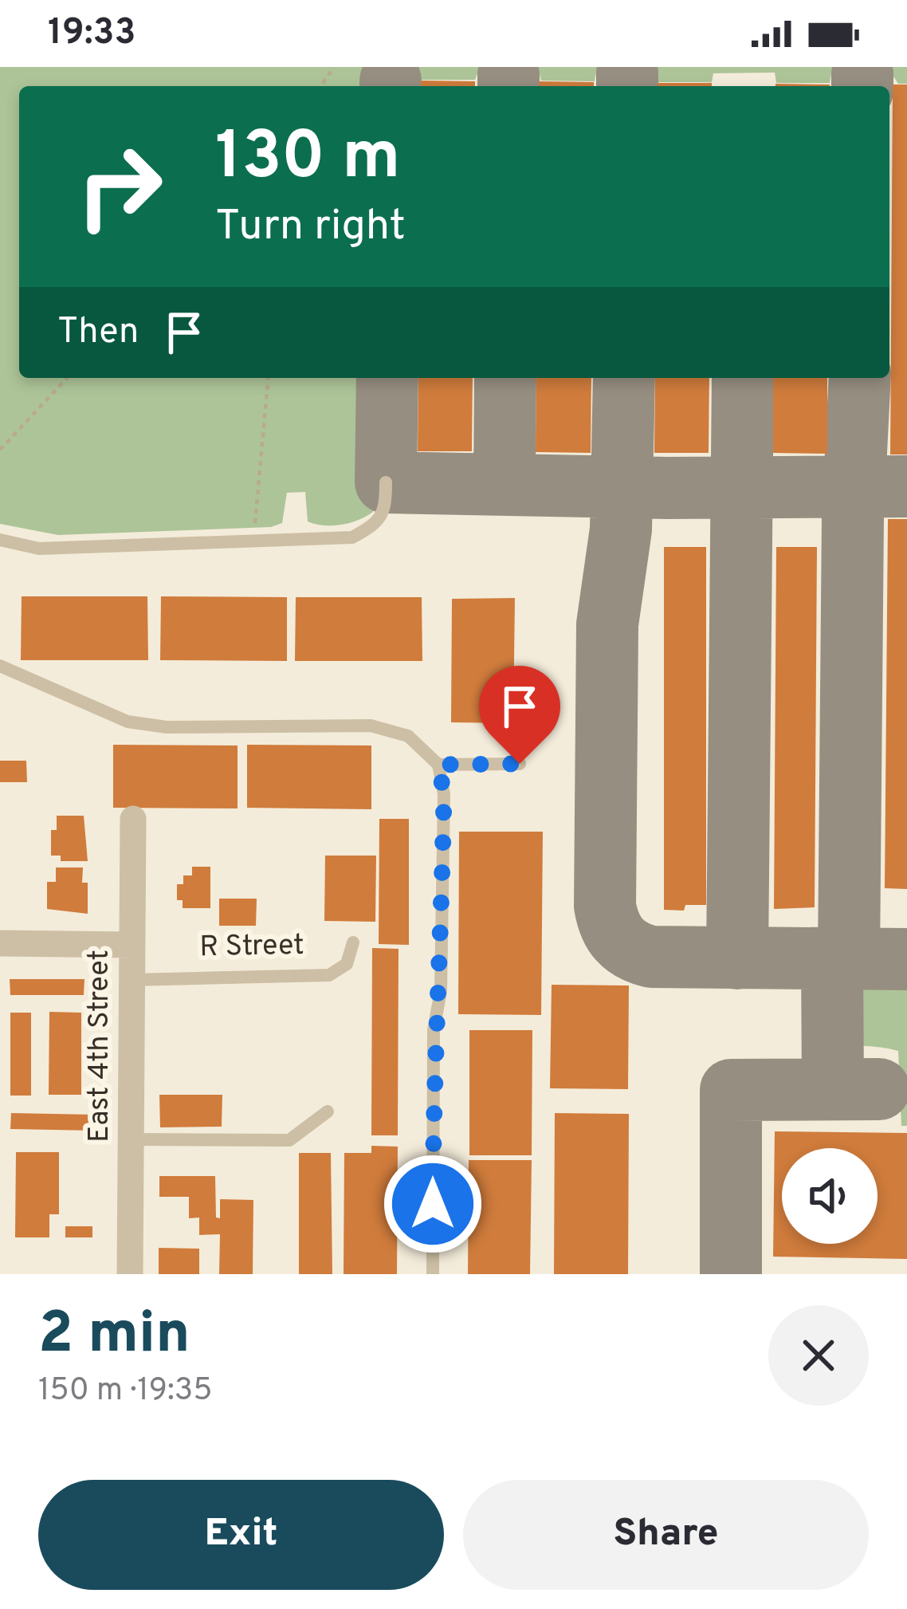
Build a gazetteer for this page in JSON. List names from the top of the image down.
{
  "streets": {
    "street": ["East 4th Street"],
    "lane": ["R Street"]
  },
  "crossings": [
    ["R Street", "East 4th Street"]
  ],
  "page": {
    "status": "19:33",
    "turn": ["130 m", "Turn right"],
    "then": "Then",
    "heading": ["2 min", "150 m · 19:35"],
    "buttons": ["Exit", "Share"]
  }
}
